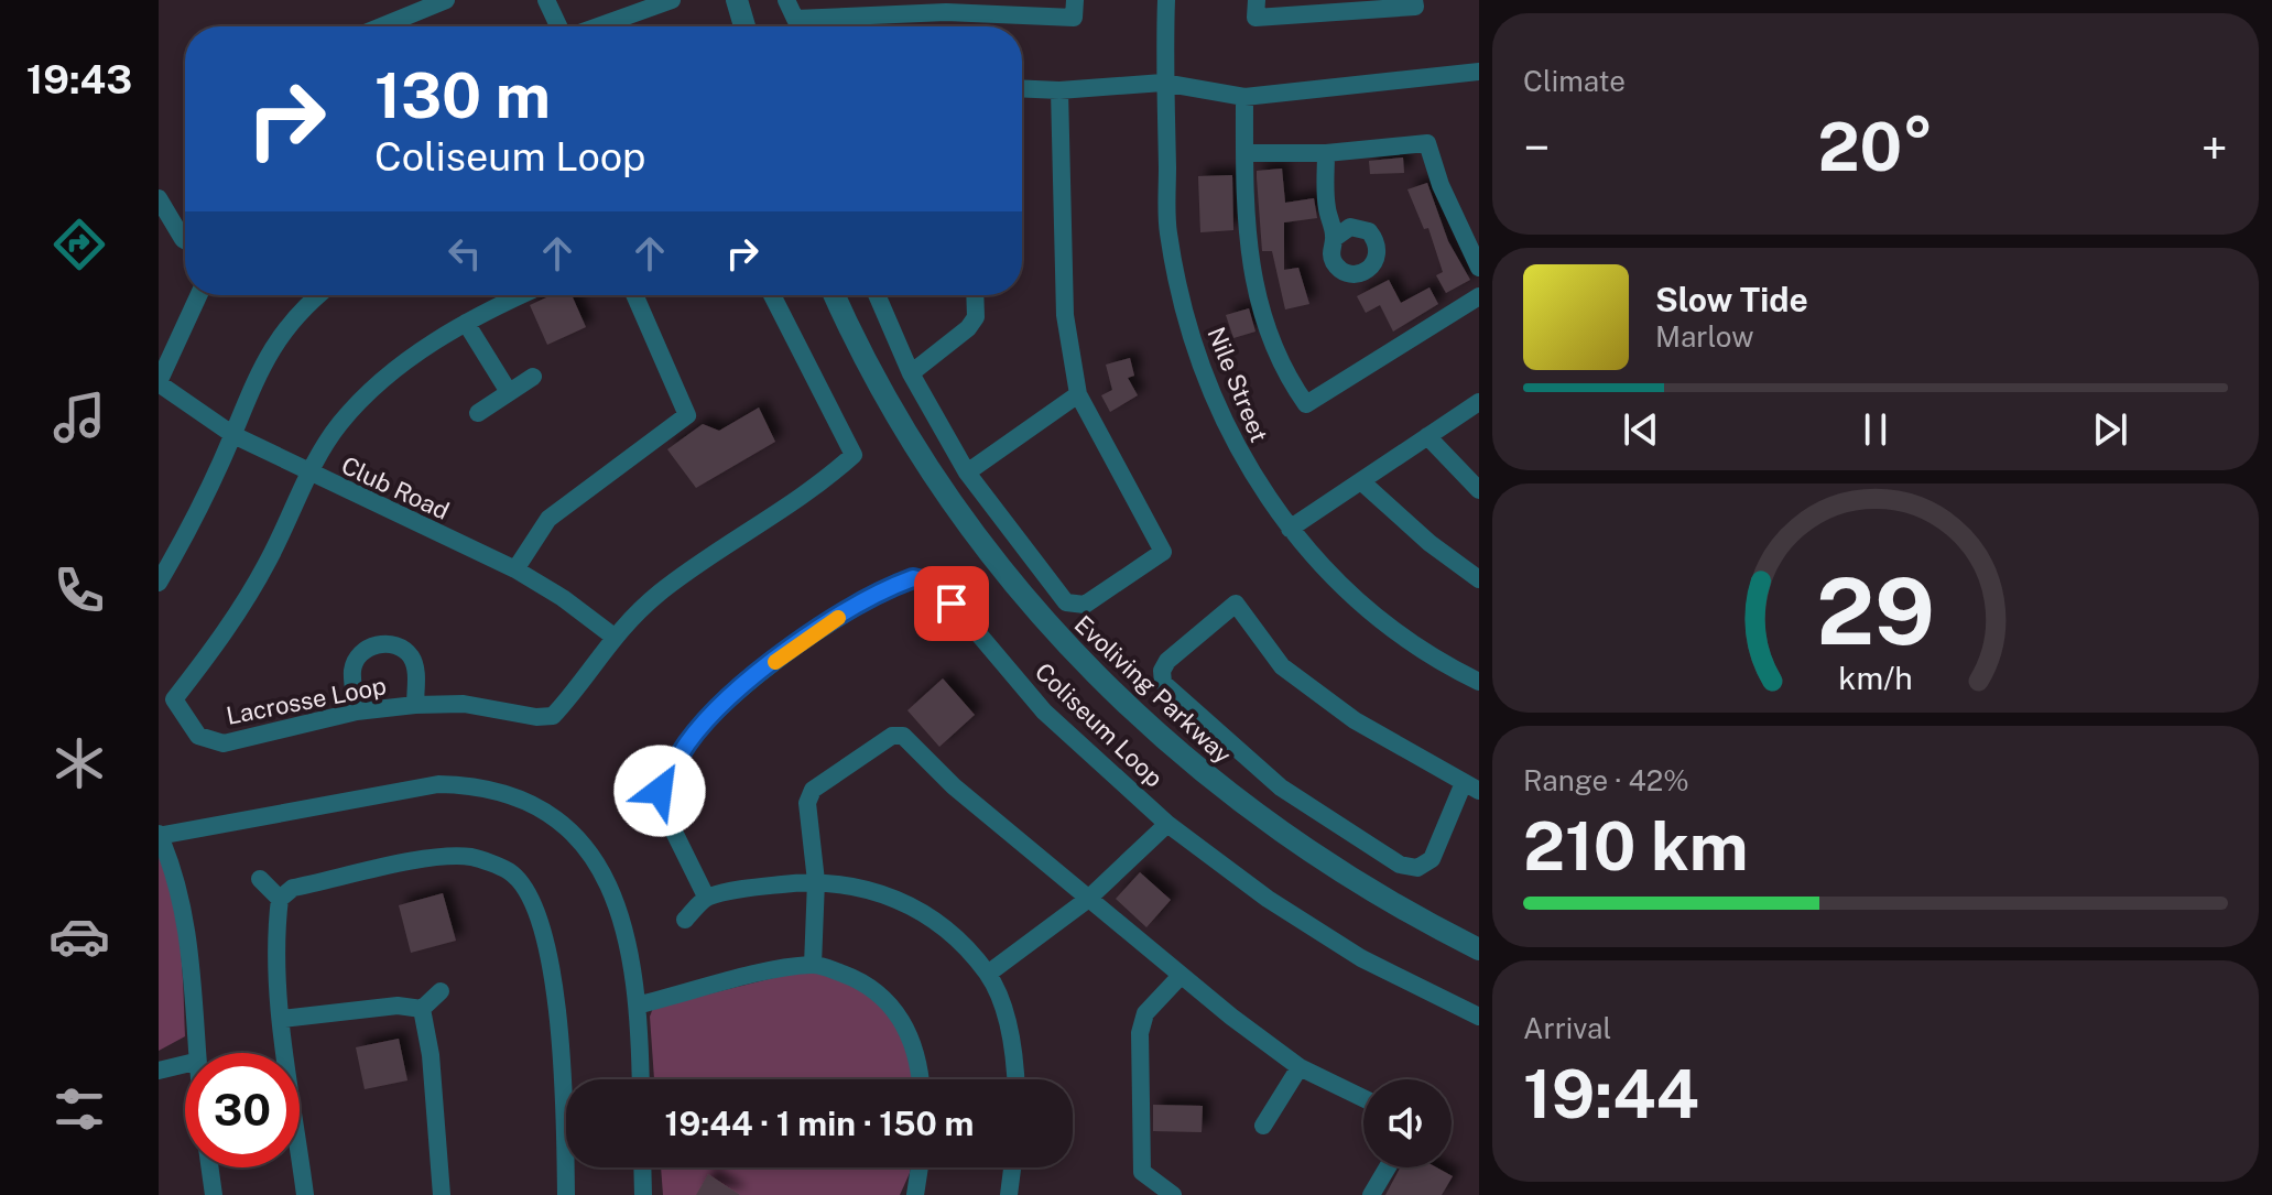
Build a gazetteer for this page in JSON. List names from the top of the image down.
{
  "streets": {
    "street": [
      "Nile Street",
      "Club Road",
      "Evoliving Parkway",
      "Lacrosse Loop",
      "Coliseum Loop"
    ]
  },
  "crossings": [
    ["Club Road", "Lacrosse Loop"]
  ],
  "page": {
    "tabs": "19:43",
    "tile": [
      "Climate",
      ["Range · 42%", "210 km"],
      ["Arrival", "19:44"]
    ],
    "turn": ["130 m", "Coliseum Loop"],
    "heat": ["−", "20°", "+"],
    "song": ["Slow Tide", "Marlow"],
    "limit": "30",
    "trip": "19:44 · 1 min · 150 m",
    "gauge": ["29", "km/h"]
  }
}
